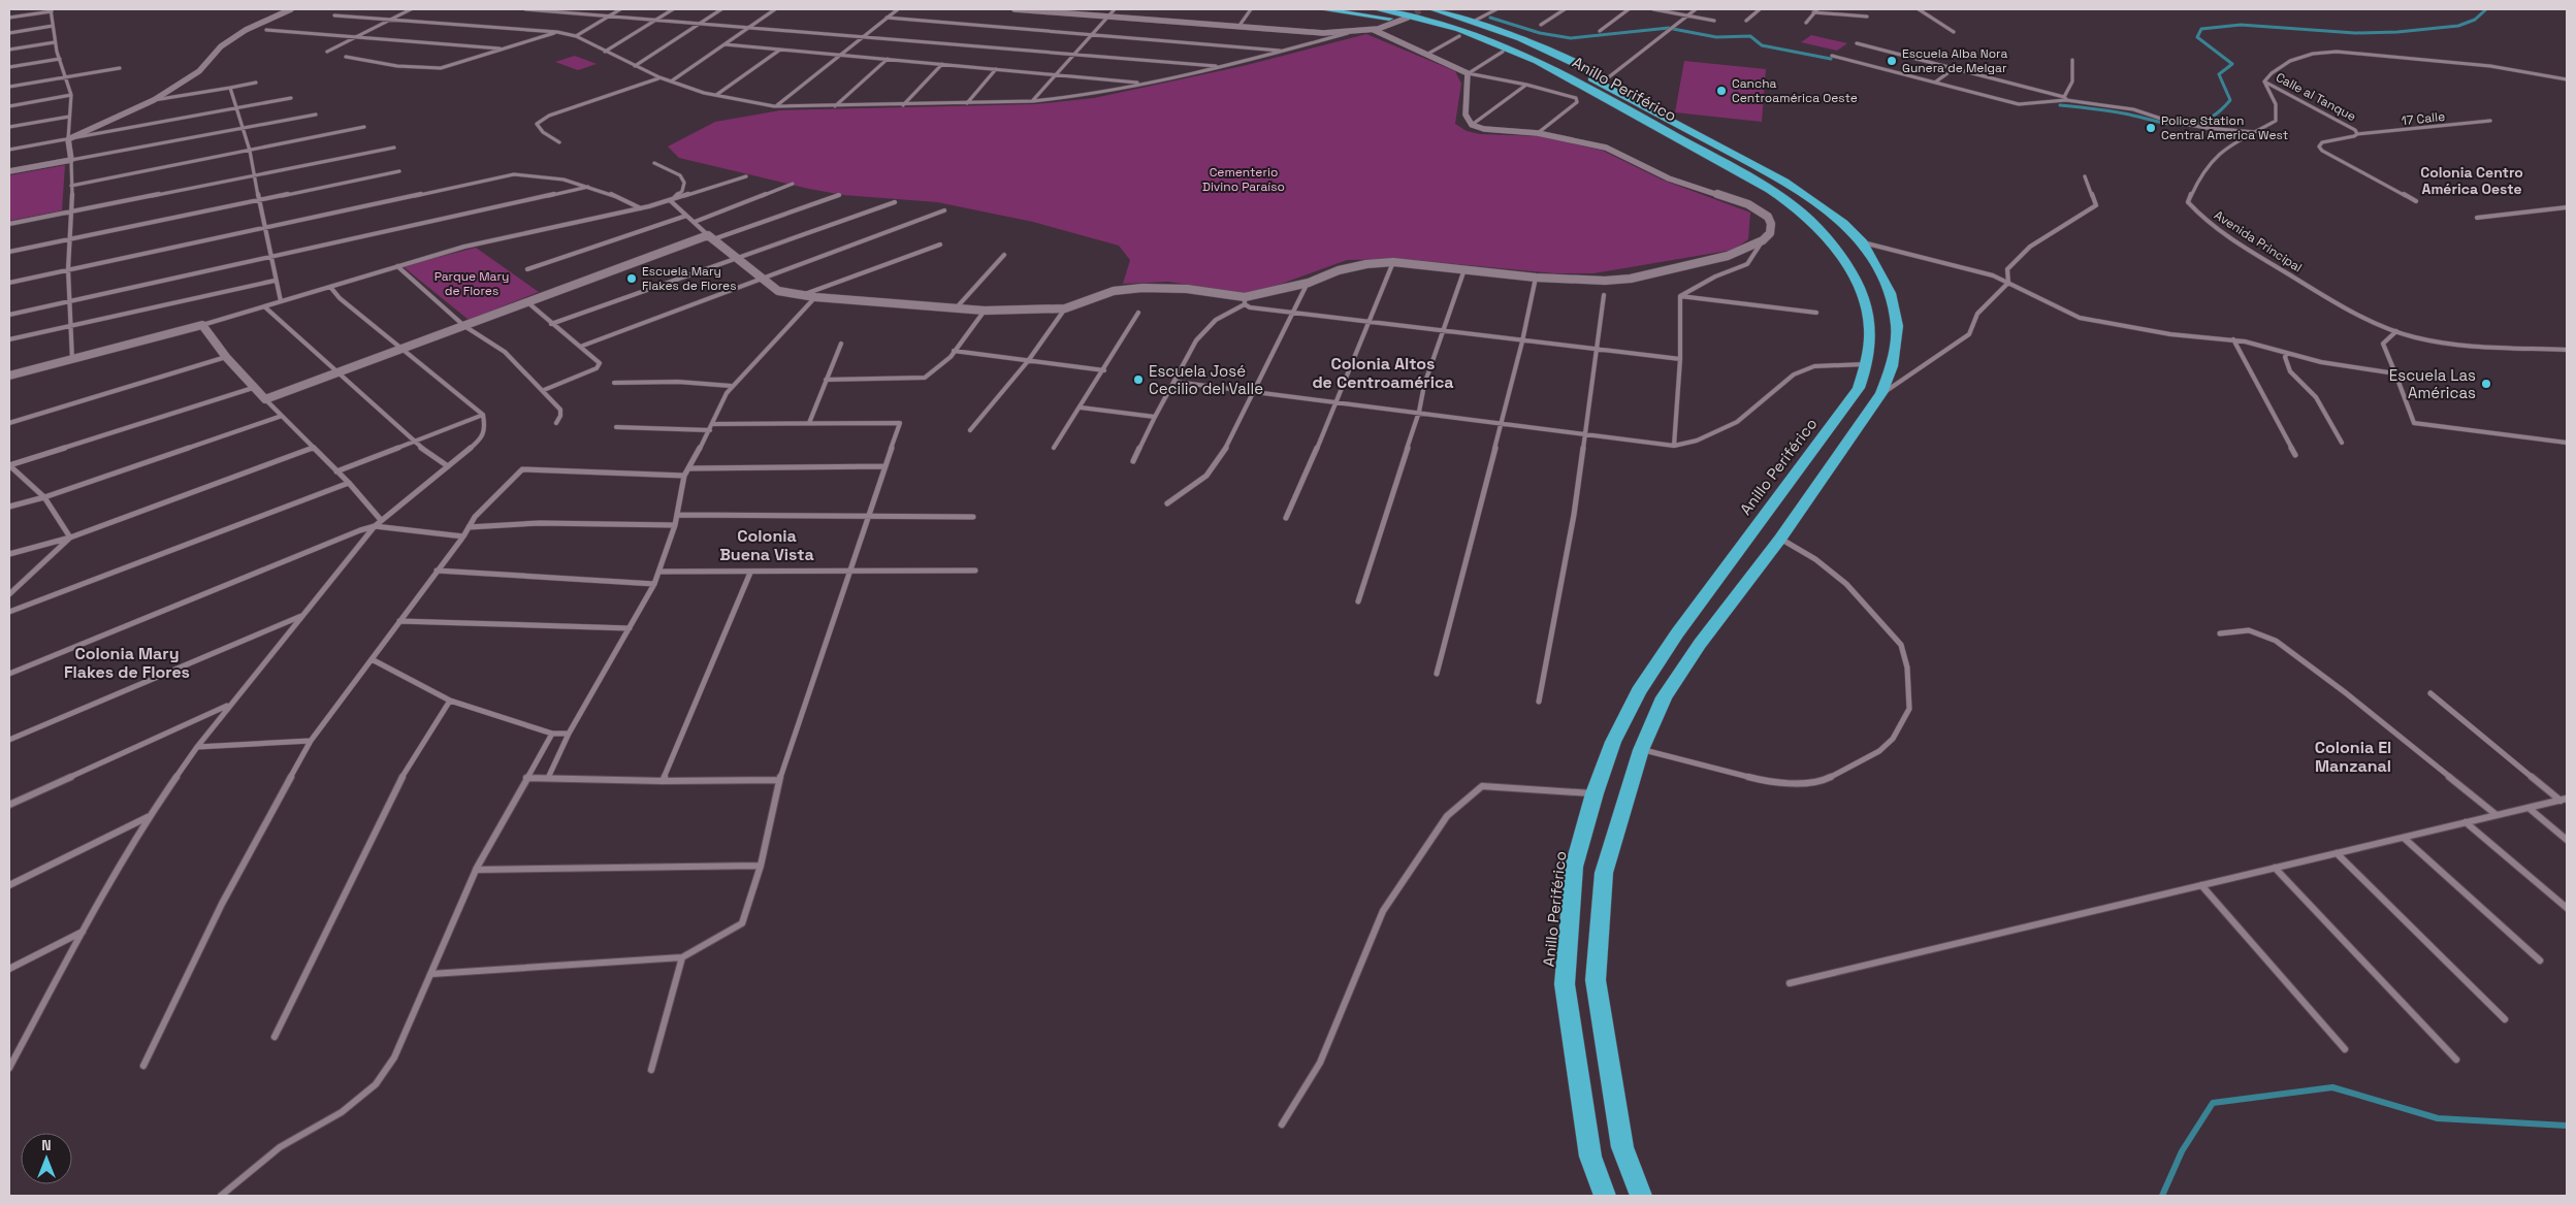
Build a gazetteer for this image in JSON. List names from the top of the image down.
{
  "streets": {
    "highway": ["Anillo Periférico"],
    "street": ["Calle al Tanque", "17 Calle", "Avenida Principal"]
  },
  "crossings": [
    ["Calle al Tanque", "17 Calle"],
    ["Calle al Tanque", "Avenida Principal"]
  ],
  "districts": [
    "Colonia Centro América Oeste",
    "Colonia Altos de Centroamérica",
    "Colonia Buena Vista",
    "Colonia Mary Flakes de Flores",
    "Colonia El Manzanal"
  ],
  "parks": ["Cementerio Divino Paraíso", "Parque Mary de Flores"],
  "places": [
    "Escuela Alba Nora Gunera de Melgar",
    "Cancha Centroamérica Oeste",
    "Police Station Central America West",
    "Escuela Mary Flakes de Flores",
    "Escuela José Cecilio del Valle",
    "Escuela Las Américas"
  ],
  "north": "top"
}
